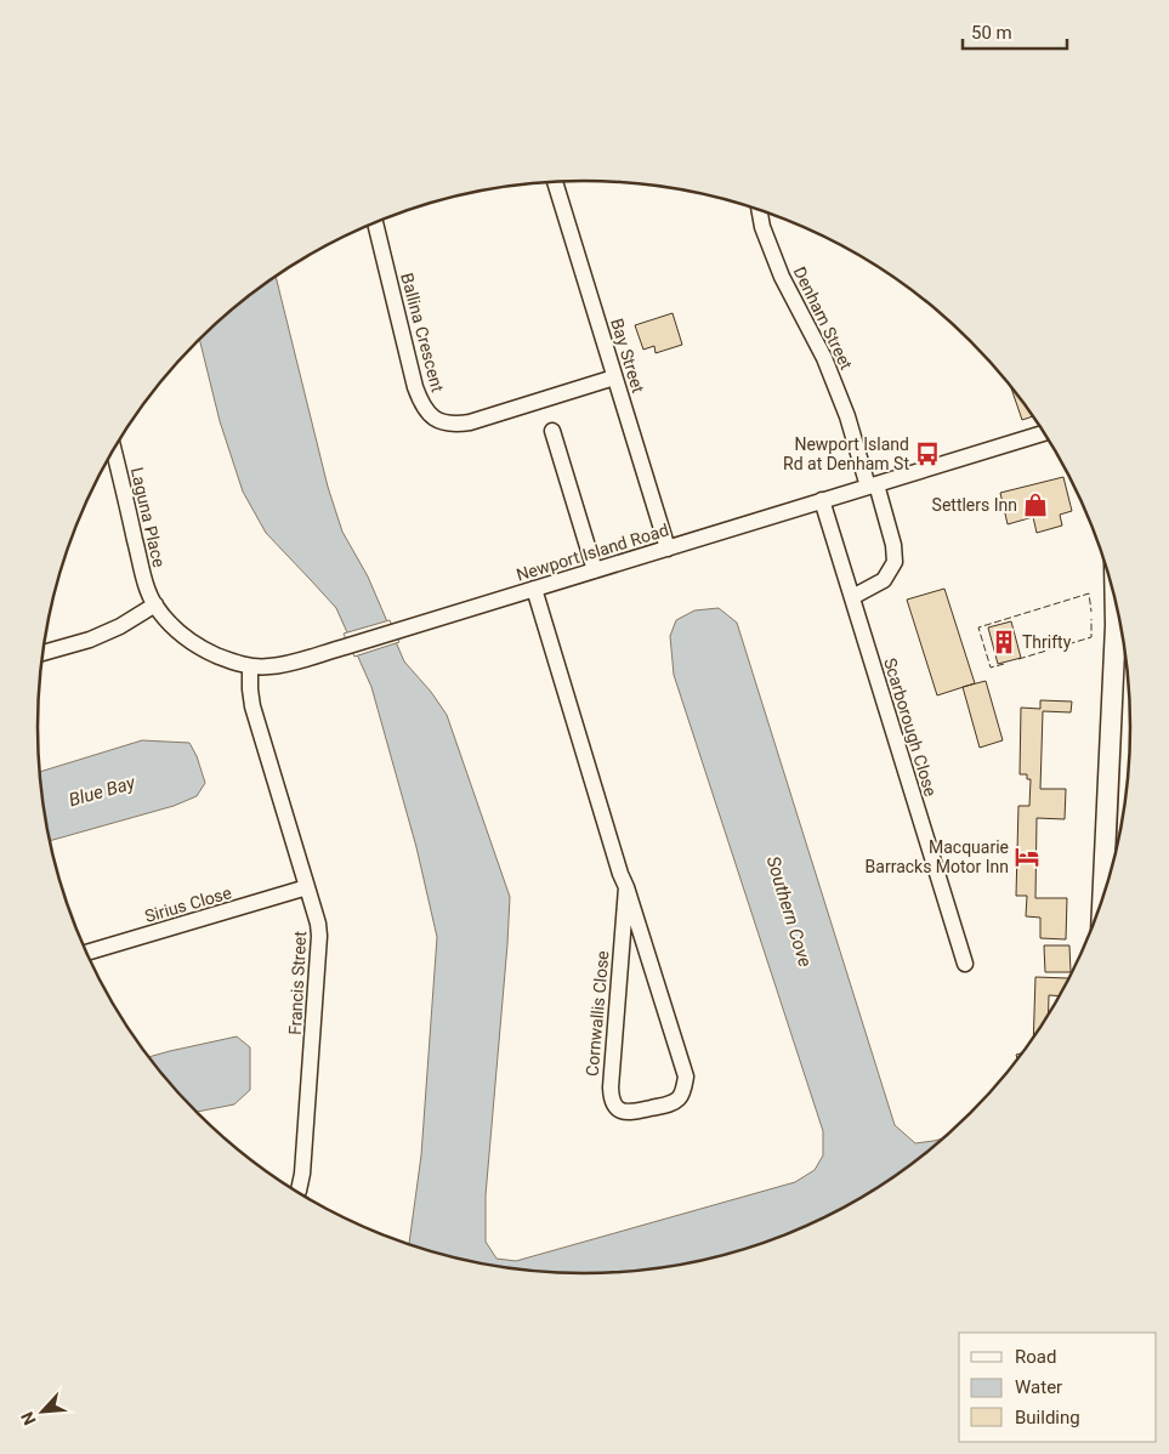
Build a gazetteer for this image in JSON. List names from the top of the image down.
{
  "streets": {
    "street": [
      "Denham Street",
      "Ballina Crescent",
      "Bay Street",
      "Laguna Place",
      "Newport Island Road",
      "Scarborough Close",
      "Sirius Close",
      "Francis Street",
      "Cornwallis Close"
    ]
  },
  "crossings": [
    ["Denham Street", "Newport Island Road"],
    ["Denham Street", "Scarborough Close"],
    ["Ballina Crescent", "Bay Street"],
    ["Bay Street", "Newport Island Road"],
    ["Laguna Place", "Newport Island Road"],
    ["Newport Island Road", "Scarborough Close"],
    ["Newport Island Road", "Francis Street"],
    ["Newport Island Road", "Cornwallis Close"],
    ["Sirius Close", "Francis Street"]
  ],
  "water": ["Blue Bay", "Southern Cove"],
  "places": {
    "bus stop": ["Newport Island Rd at Denham St"],
    "shop": ["Settlers Inn"],
    "building": ["Thrifty"],
    "hotel": ["Macquarie Barracks Motor Inn"]
  },
  "legend": ["Road", "Water", "Building"],
  "scale_bar": "50 m",
  "north": "bottom left"
}
